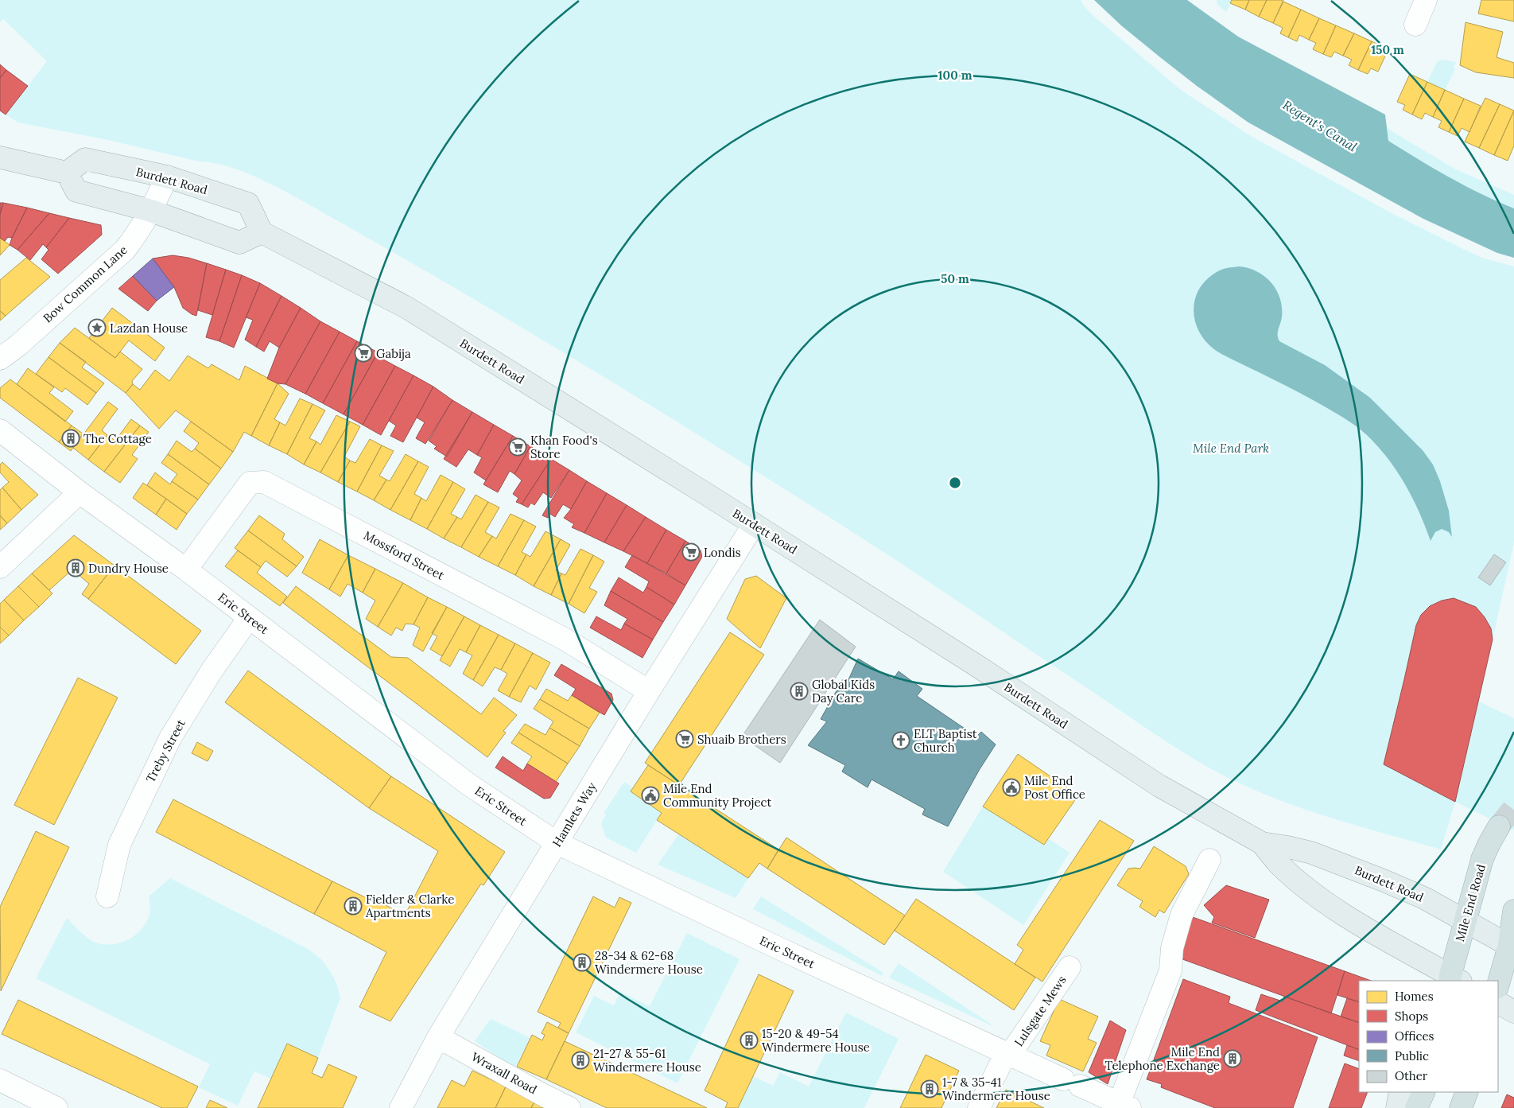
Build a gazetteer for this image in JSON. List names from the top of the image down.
{
  "streets": {
    "highway": ["Mile End Road"],
    "main road": ["Burdett Road"],
    "street": [
      "Bow Common Lane",
      "Mossford Street",
      "Eric Street",
      "Treby Street",
      "Hamlets Way",
      "Lulsgate Mews",
      "Wraxall Road"
    ]
  },
  "crossings": [
    ["Burdett Road", "Bow Common Lane"],
    ["Burdett Road", "Hamlets Way"],
    ["Burdett Road", "Mile End Road"],
    ["Mossford Street", "Eric Street"],
    ["Mossford Street", "Hamlets Way"],
    ["Eric Street", "Treby Street"],
    ["Eric Street", "Hamlets Way"],
    ["Eric Street", "Lulsgate Mews"],
    ["Hamlets Way", "Wraxall Road"]
  ],
  "water": ["Regent's Canal"],
  "parks": ["Mile End Park"],
  "places": {
    "place": ["Lazdan House"],
    "supermarket": [
      "Gabija",
      "Khan Food's Store",
      "Londis",
      "Shuaib Brothers"
    ],
    "building": [
      "The Cottage",
      "Dundry House",
      "Global Kids Day Care",
      "Fielder & Clarke Apartments",
      "28-34 & 62-68 Windermere House",
      "15-20 & 49-54 Windermere House",
      "Mile End Telephone Exchange",
      "21-27 & 55-61 Windermere House",
      "1-7 & 35-41 Windermere House"
    ],
    "church": ["ELT Baptist Church"],
    "public building": ["Mile End Post Office", "Mile End Community Project"]
  },
  "legend": [
    "Homes",
    "Shops",
    "Offices",
    "Public",
    "Other"
  ],
  "rings": ["150 m", "100 m", "50 m"]
}
